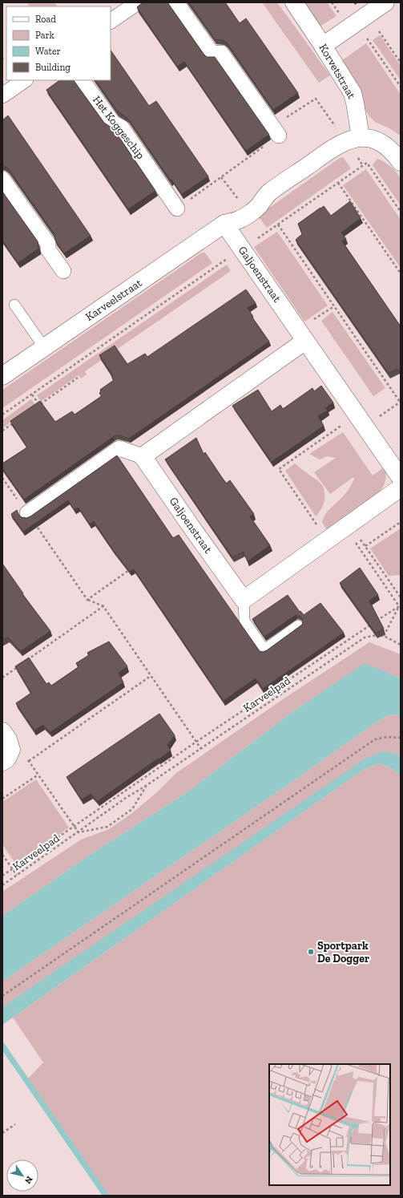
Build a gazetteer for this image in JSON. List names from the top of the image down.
{
  "streets": {
    "street": [
      "Korvetstraat",
      "Het Koggeschip",
      "Galjoenstraat",
      "Karveelstraat"
    ],
    "path": ["Karveelpad"]
  },
  "crossings": [
    ["Korvetstraat", "Karveelstraat"],
    ["Galjoenstraat", "Karveelstraat"]
  ],
  "places": ["Sportpark De Dogger"],
  "legend": [
    "Road",
    "Park",
    "Water",
    "Building"
  ],
  "north": "bottom right"
}
